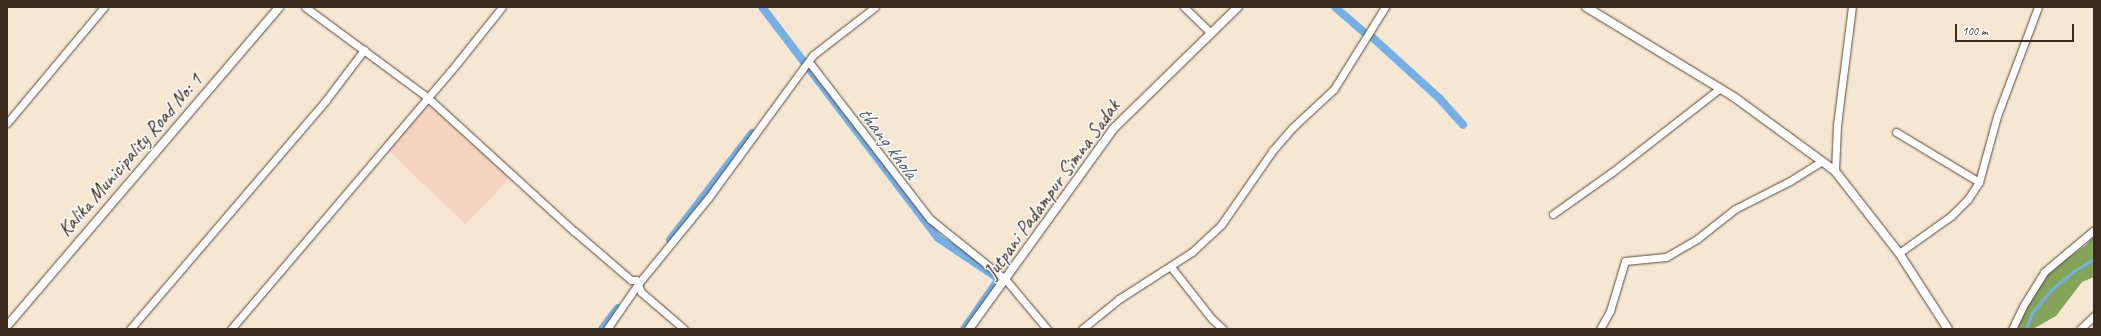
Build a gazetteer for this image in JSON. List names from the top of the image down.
{
  "streets": {
    "street": ["Kalika Municipality Road No: 1", "Jutpani Padampur Simna Sadak"]
  },
  "water": ["thang khola"],
  "scale_bar": "100 m"
}
